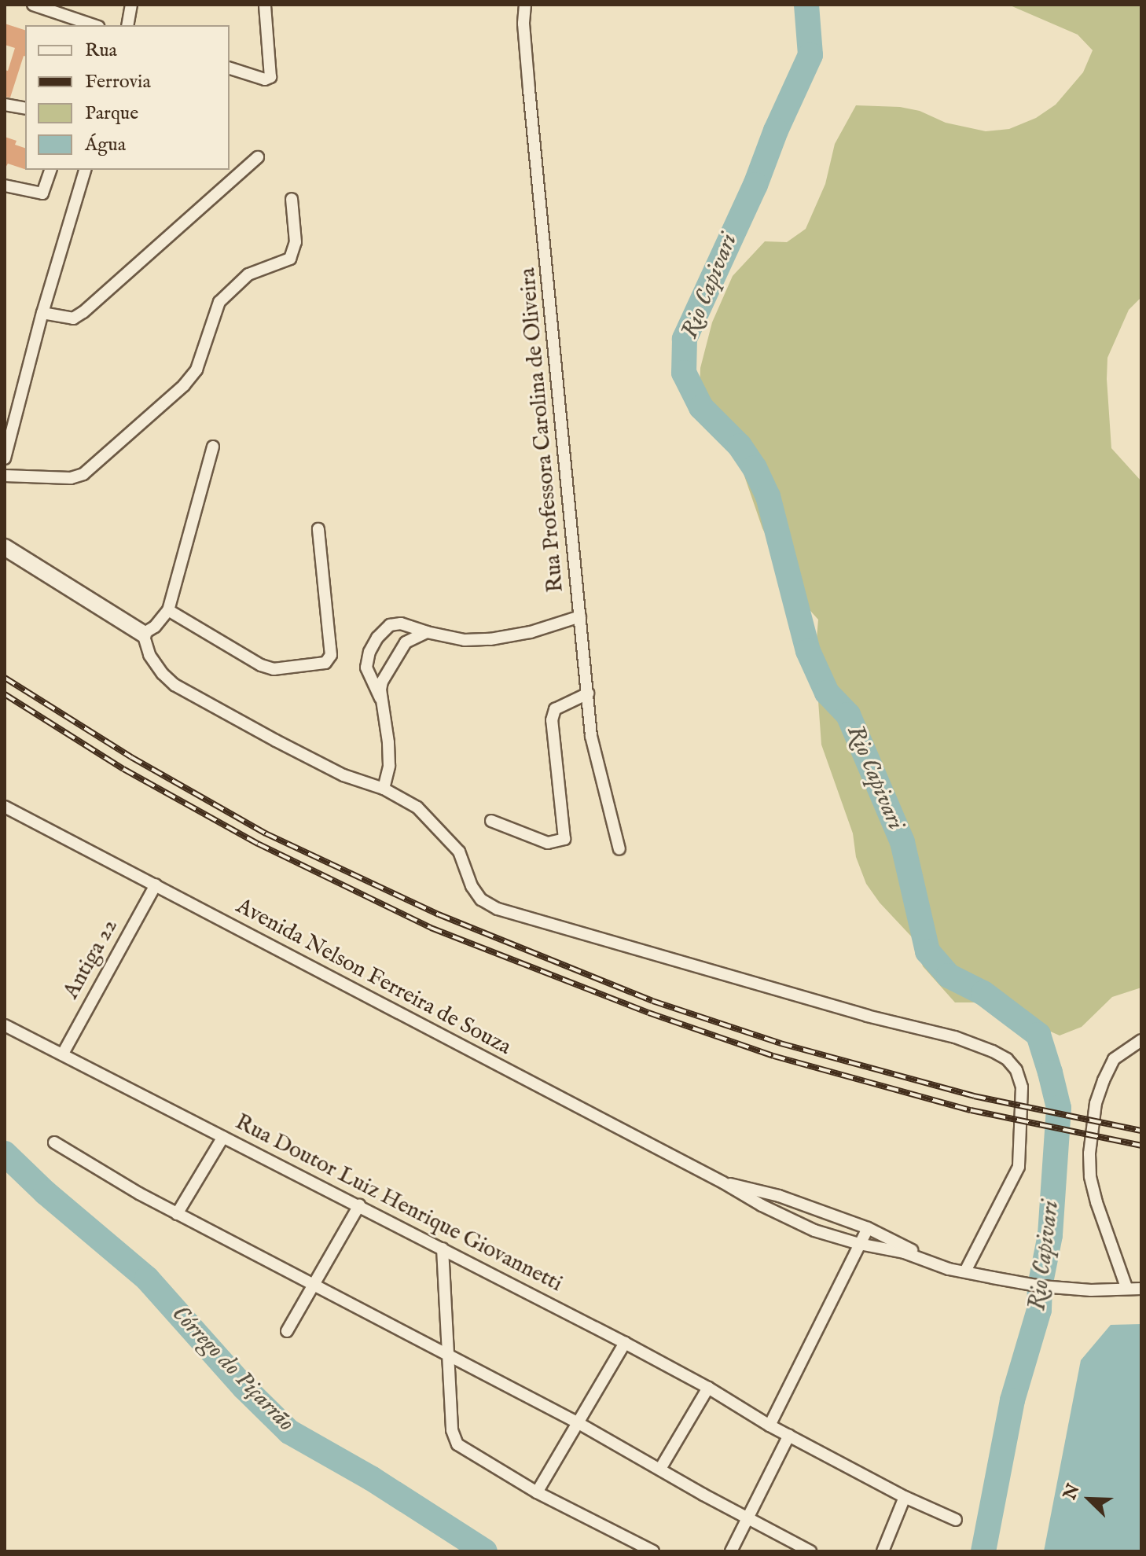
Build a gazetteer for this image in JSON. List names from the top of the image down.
{
  "streets": {
    "street": [
      "Rua Professora Carolina de Oliveira",
      "Antiga 22",
      "Avenida Nelson Ferreira de Souza",
      "Rua Doutor Luiz Henrique Giovannetti"
    ]
  },
  "crossings": [
    ["Antiga 22", "Avenida Nelson Ferreira de Souza"],
    ["Antiga 22", "Rua Doutor Luiz Henrique Giovannetti"]
  ],
  "water": ["Rio Capivari", "Córrego do Piçarrão"],
  "legend": [
    "Rua",
    "Ferrovia",
    "Parque",
    "Água"
  ],
  "north": "top left"
}
